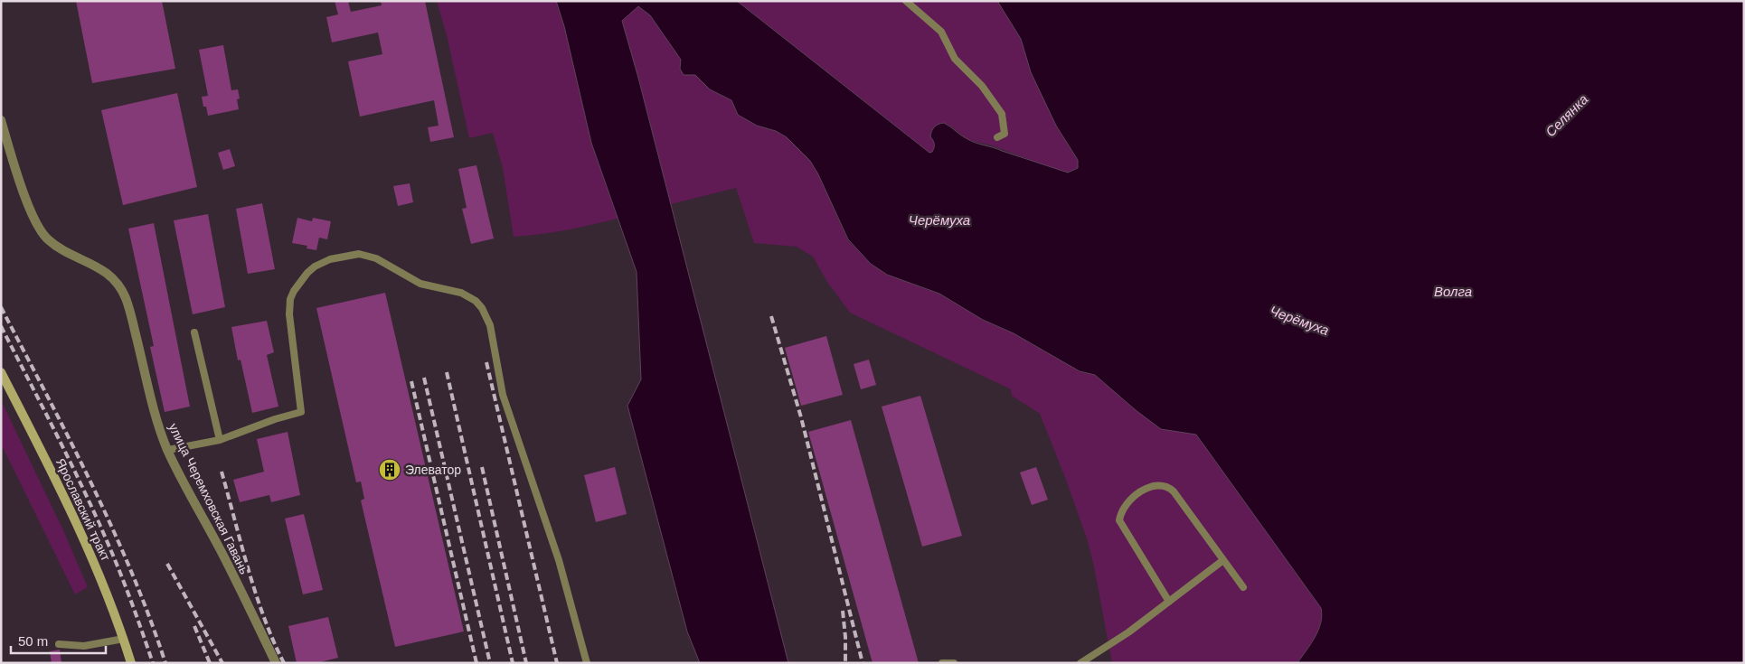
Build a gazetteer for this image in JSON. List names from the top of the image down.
{
  "streets": {
    "street": ["улица Черемховская Гавань", "Ярославский тракт"]
  },
  "water": ["Селянка", "Черёмуха", "Волга"],
  "places": {
    "building": ["Элеватор"]
  },
  "scale_bar": "50 m"
}
